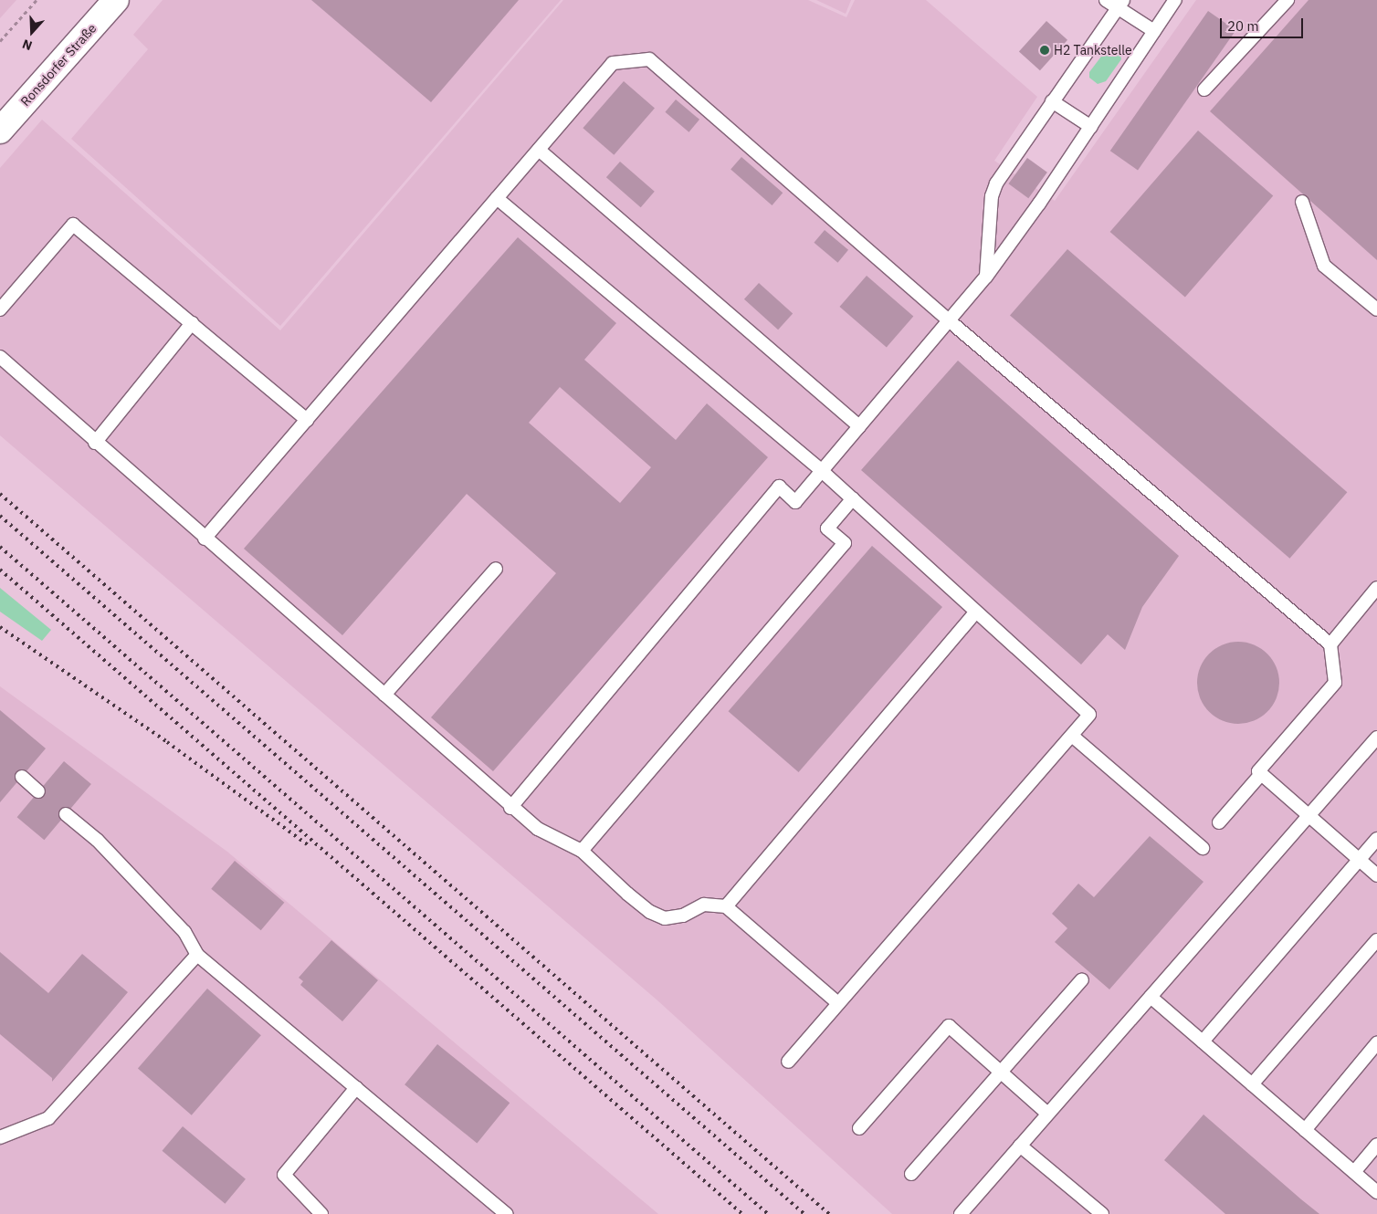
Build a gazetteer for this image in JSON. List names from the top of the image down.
{
  "streets": {
    "main road": ["Ronsdorfer Straße"]
  },
  "places": ["H2 Tankstelle"],
  "scale_bar": "20 m",
  "north": "bottom"
}
